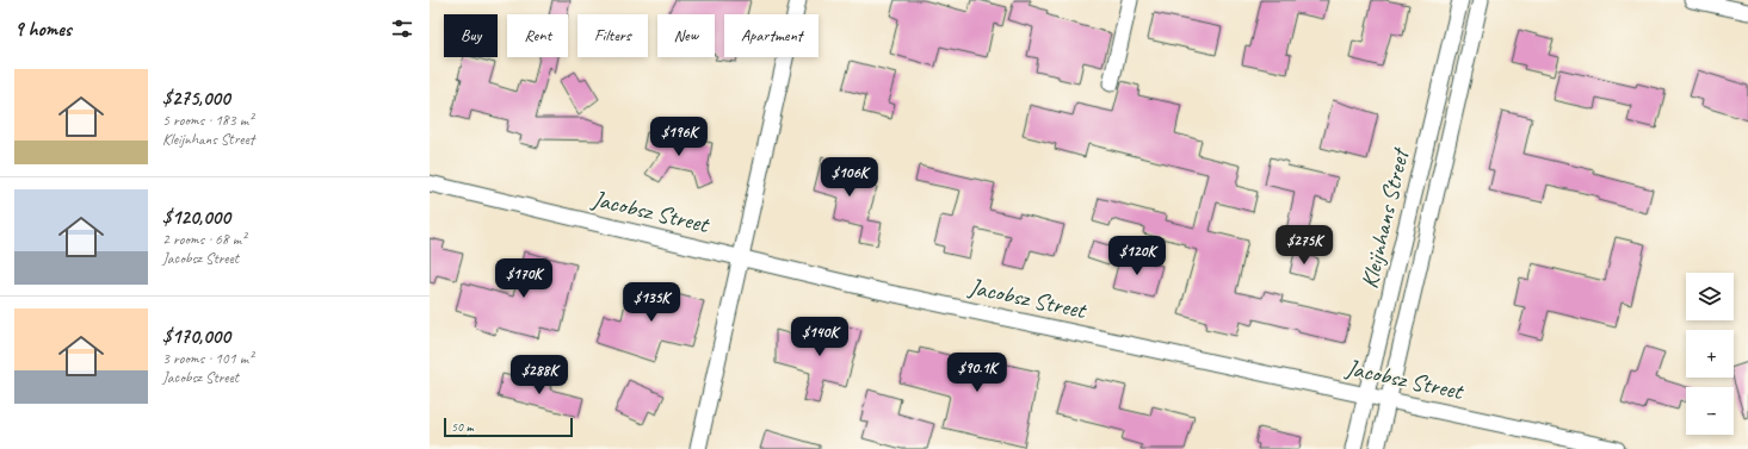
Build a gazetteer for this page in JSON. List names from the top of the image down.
{
  "streets": {
    "street": ["Jacobsz Street", "Kleijnhans Street"]
  },
  "crossings": [
    ["Jacobsz Street", "Kleijnhans Street"]
  ],
  "scale_bar": "50 m",
  "page": {
    "heading": "9 homes",
    "chip": [
      "Buy",
      "Rent",
      "Filters",
      "New",
      "Apartment"
    ],
    "list": [
      {
        "name": "$275,000",
        "note": "5 rooms · 183 m² · Kleijnhans Street"
      },
      {
        "name": "$120,000",
        "note": "2 rooms · 68 m² · Jacobsz Street"
      },
      {
        "name": "$170,000",
        "note": "3 rooms · 101 m² · Jacobsz Street"
      }
    ],
    "price": [
      "$196K",
      "$106K",
      "$275K",
      "$120K",
      "$170K",
      "$135K",
      "$140K",
      "$90.1K",
      "$288K"
    ],
    "map_buttons": ["+", "−"],
    "scale": "50 m"
  }
}
